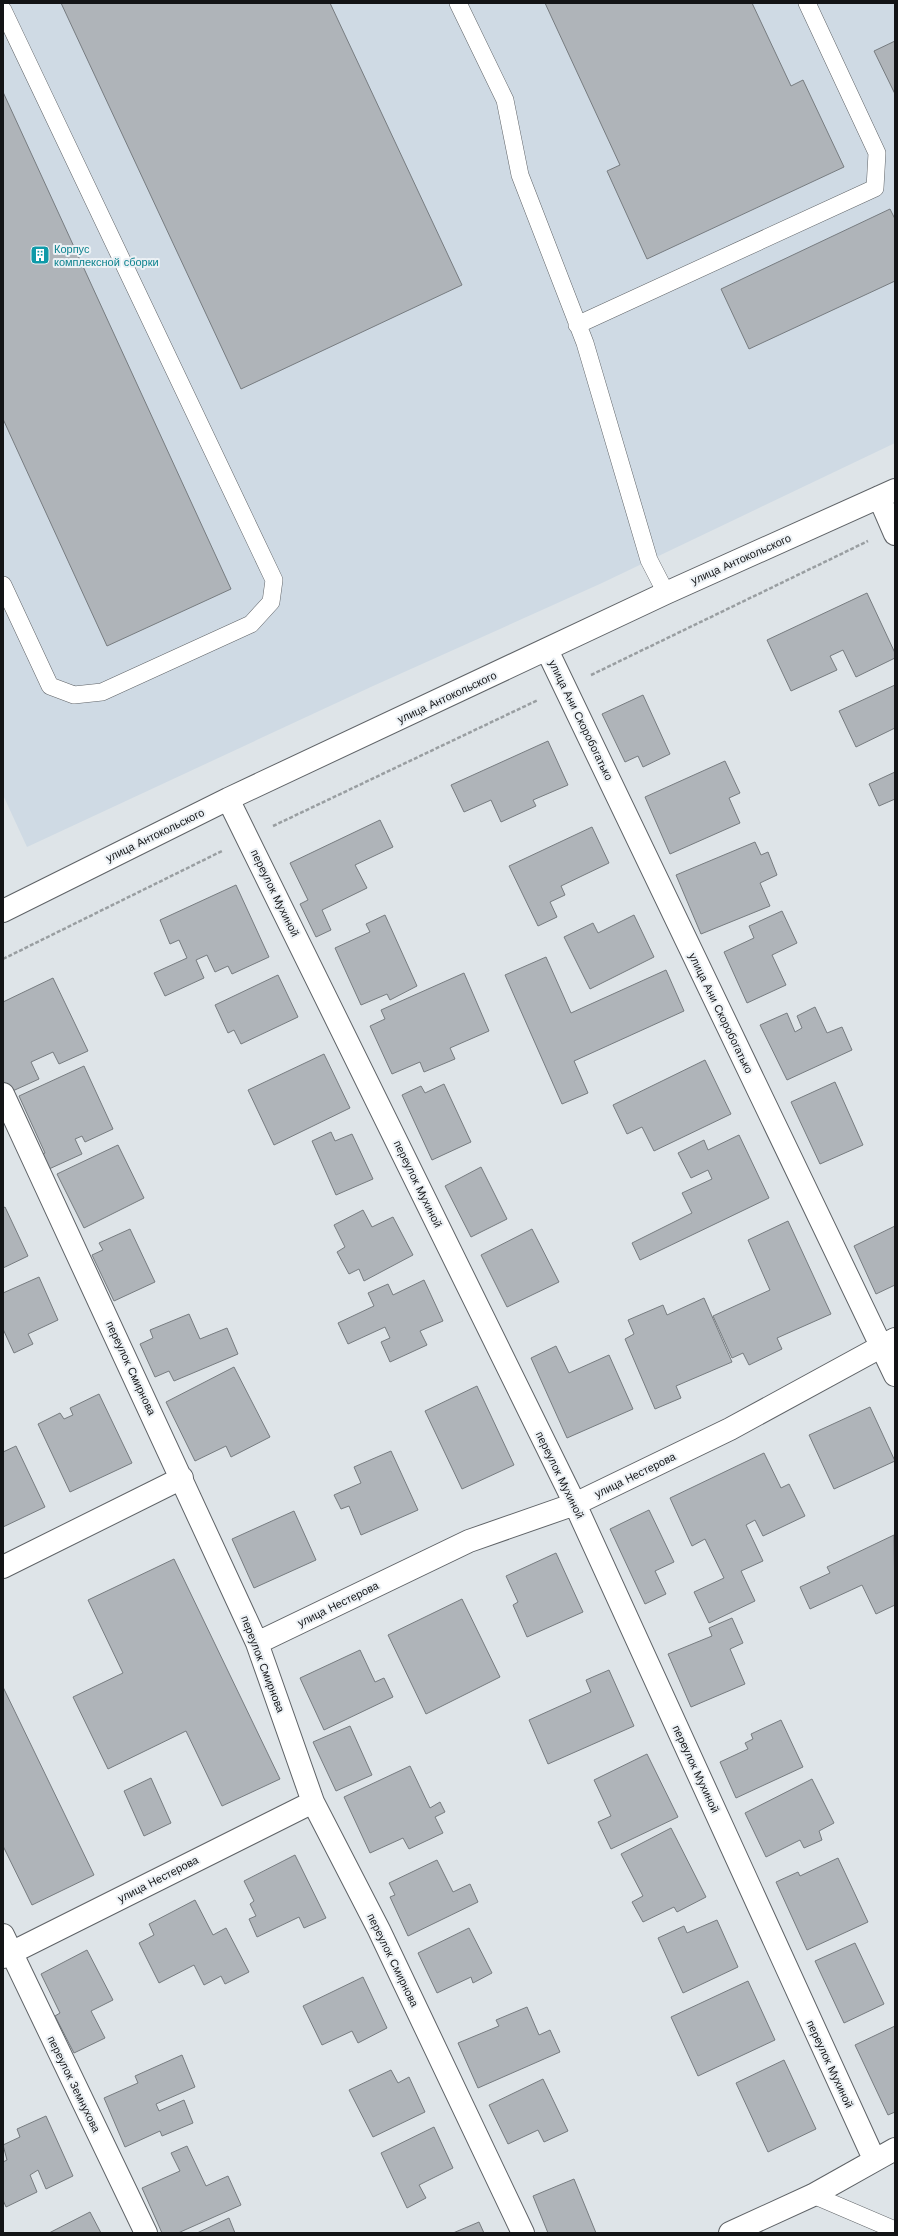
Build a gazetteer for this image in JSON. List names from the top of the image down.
{
  "streets": {
    "street": [
      "улица Антокольского",
      "улица Ани Скоробогатько",
      "переулок Мухиной",
      "переулок Смирнова",
      "улица Нестерова",
      "переулок Земнухова"
    ]
  },
  "crossings": [
    ["улица Антокольского", "улица Ани Скоробогатько"],
    ["улица Антокольского", "переулок Мухиной"],
    ["улица Ани Скоробогатько", "улица Нестерова"],
    ["переулок Мухиной", "улица Нестерова"],
    ["переулок Смирнова", "улица Нестерова"],
    ["улица Нестерова", "переулок Земнухова"]
  ],
  "places": {
    "building": ["Корпус комплексной сборки"]
  }
}
